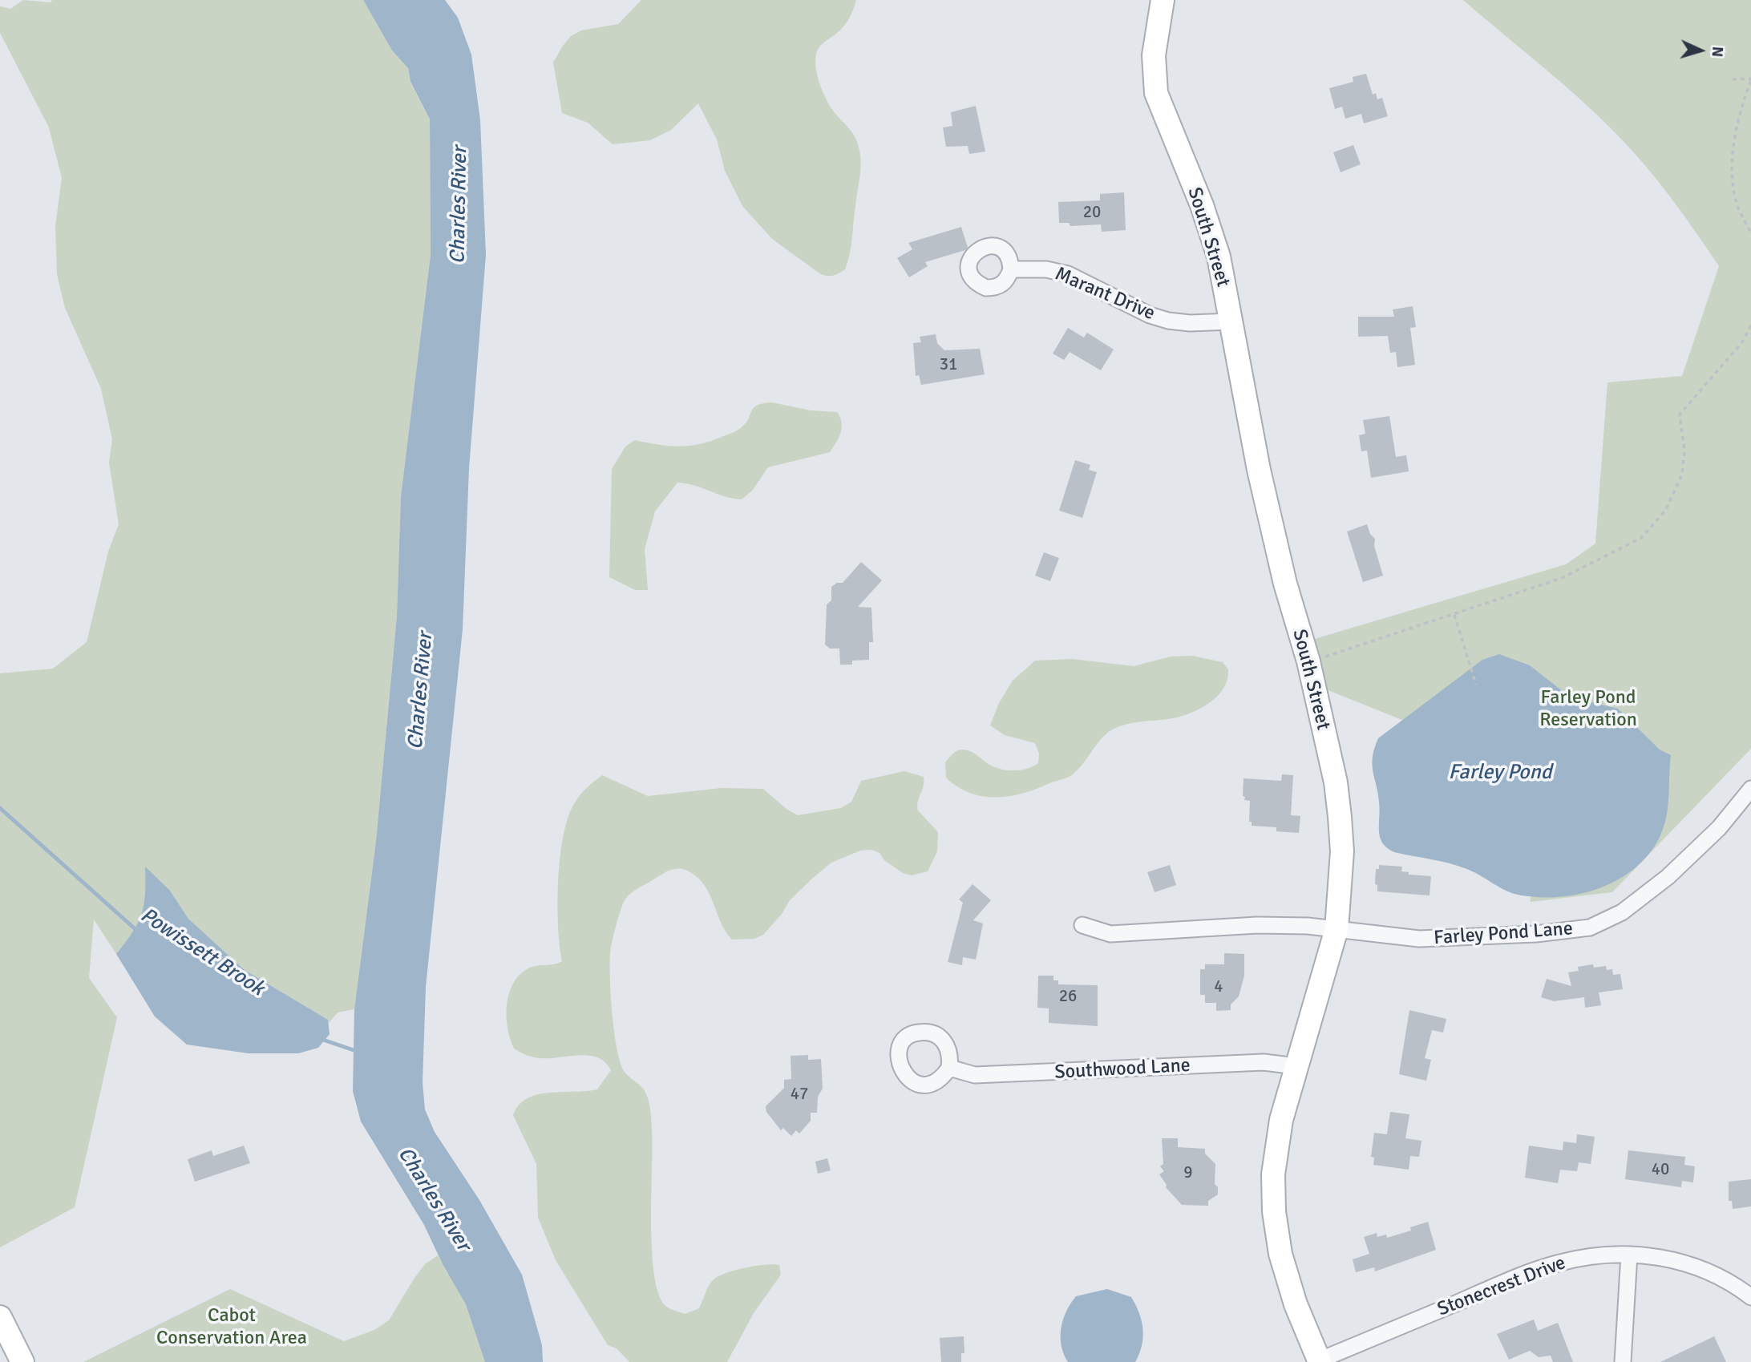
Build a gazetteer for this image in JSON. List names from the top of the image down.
{
  "streets": {
    "street": [
      "South Street",
      "Marant Drive",
      "Farley Pond Lane",
      "Southwood Lane",
      "Stonecrest Drive"
    ]
  },
  "crossings": [
    ["South Street", "Marant Drive"],
    ["South Street", "Farley Pond Lane"],
    ["South Street", "Southwood Lane"],
    ["South Street", "Stonecrest Drive"]
  ],
  "water": ["Charles River", "Farley Pond", "Powissett Brook"],
  "parks": ["Farley Pond Reservation", "Cabot Conservation Area"],
  "house_numbers": [
    "20",
    "31",
    "4",
    "26",
    "47",
    "40",
    "9"
  ],
  "north": "right"
}
